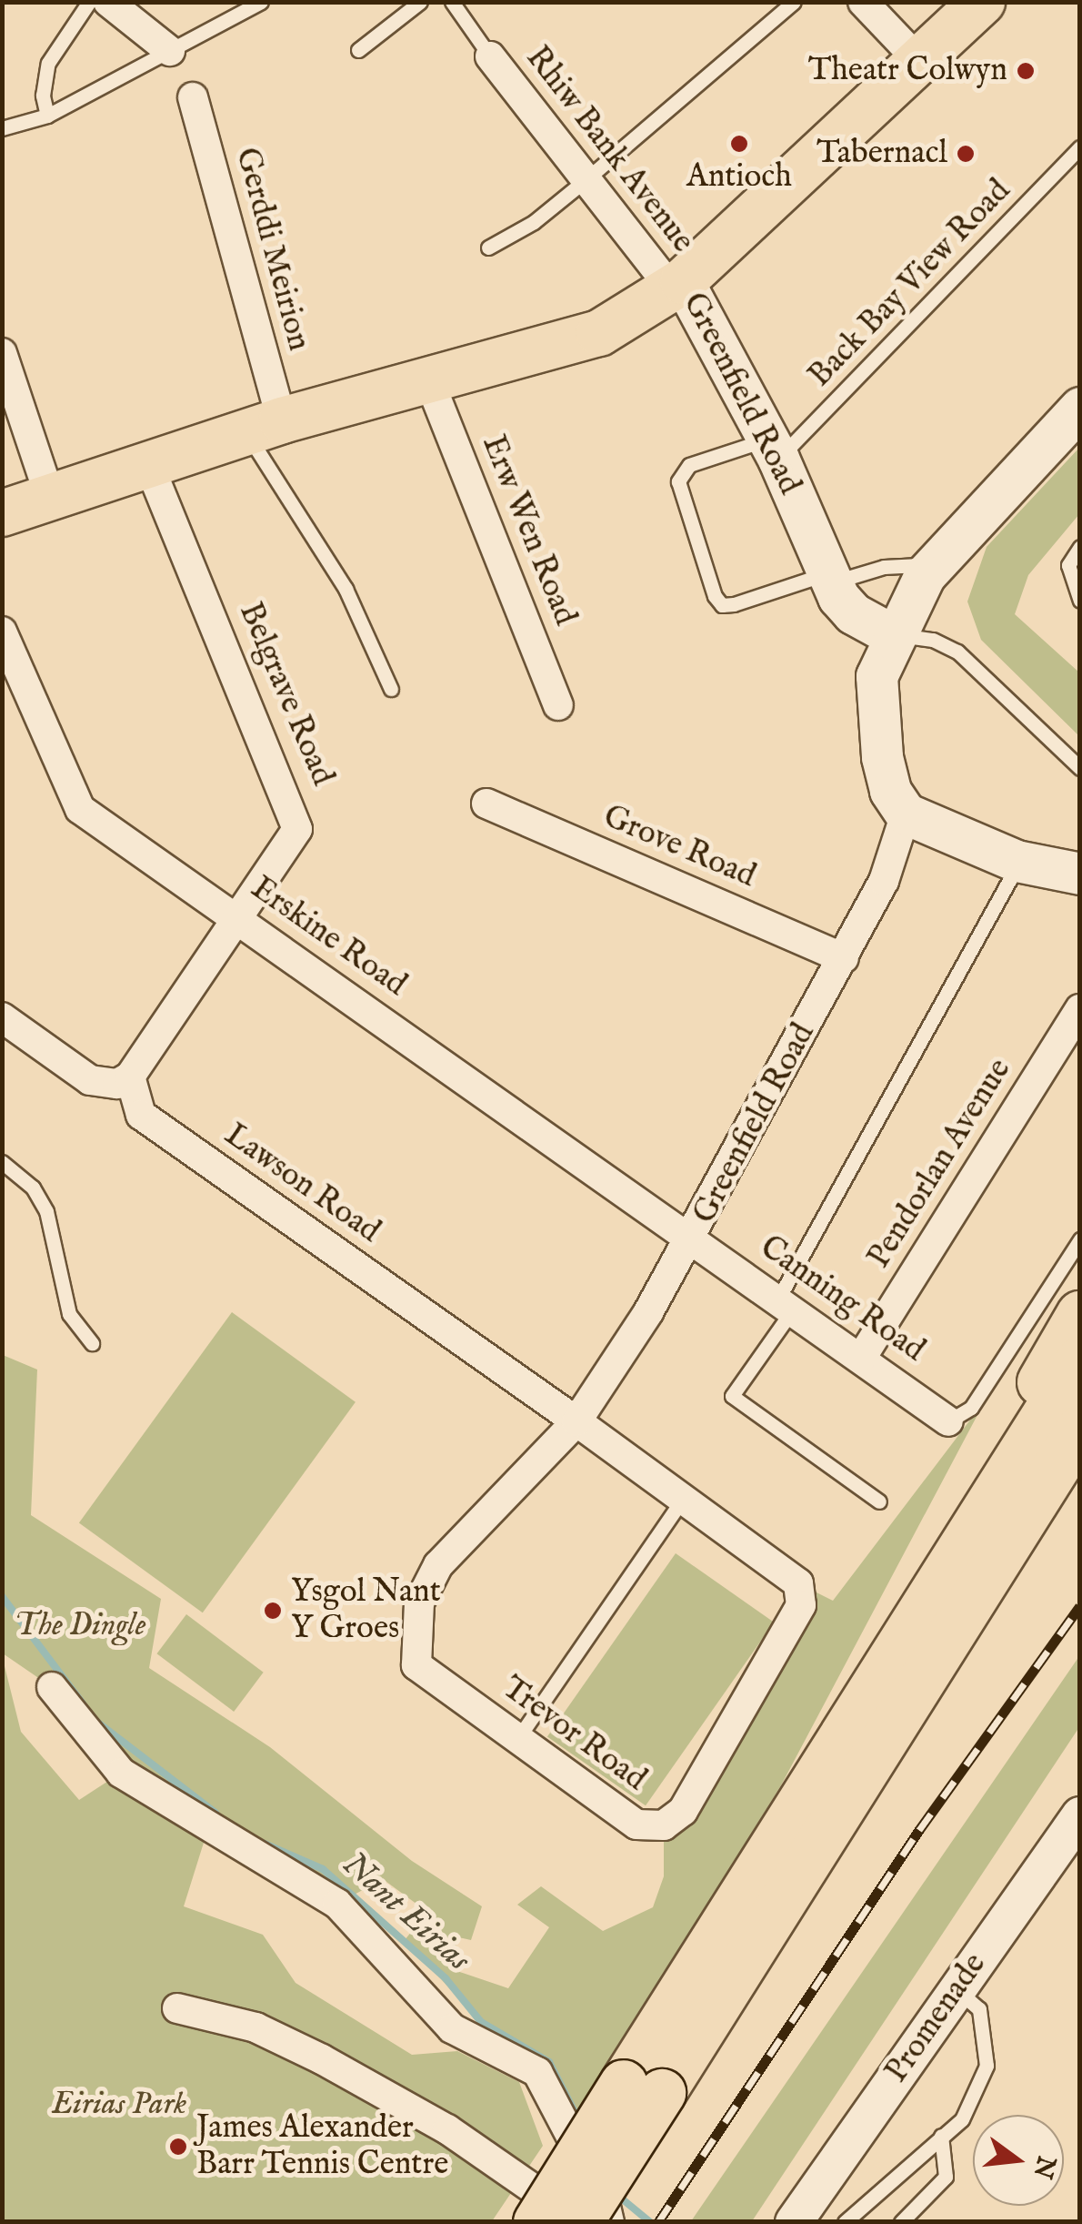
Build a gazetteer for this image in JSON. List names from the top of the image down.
{
  "streets": {
    "main road": ["Greenfield Road"],
    "street": [
      "Rhiw Bank Avenue",
      "Gerddi Meirion",
      "Erw Wen Road",
      "Belgrave Road",
      "Grove Road",
      "Erskine Road",
      "Pendorlan Avenue",
      "Lawson Road",
      "Canning Road",
      "Trevor Road",
      "Promenade"
    ],
    "lane": ["Back Bay View Road"]
  },
  "crossings": [
    ["Rhiw Bank Avenue", "Greenfield Road"],
    ["Back Bay View Road", "Greenfield Road"],
    ["Greenfield Road", "Grove Road"],
    ["Greenfield Road", "Erskine Road"],
    ["Greenfield Road", "Lawson Road"],
    ["Greenfield Road", "Canning Road"],
    ["Greenfield Road", "Trevor Road"],
    ["Belgrave Road", "Erskine Road"],
    ["Belgrave Road", "Lawson Road"],
    ["Erskine Road", "Canning Road"],
    ["Pendorlan Avenue", "Canning Road"],
    ["Lawson Road", "Trevor Road"]
  ],
  "water": ["Nant Eirias"],
  "parks": ["The Dingle", "Eirias Park"],
  "places": [
    "Theatr Colwyn",
    "Antioch",
    "Tabernacl",
    "Ysgol Nant Y Groes",
    "James Alexander Barr Tennis Centre"
  ],
  "north": "right"
}
